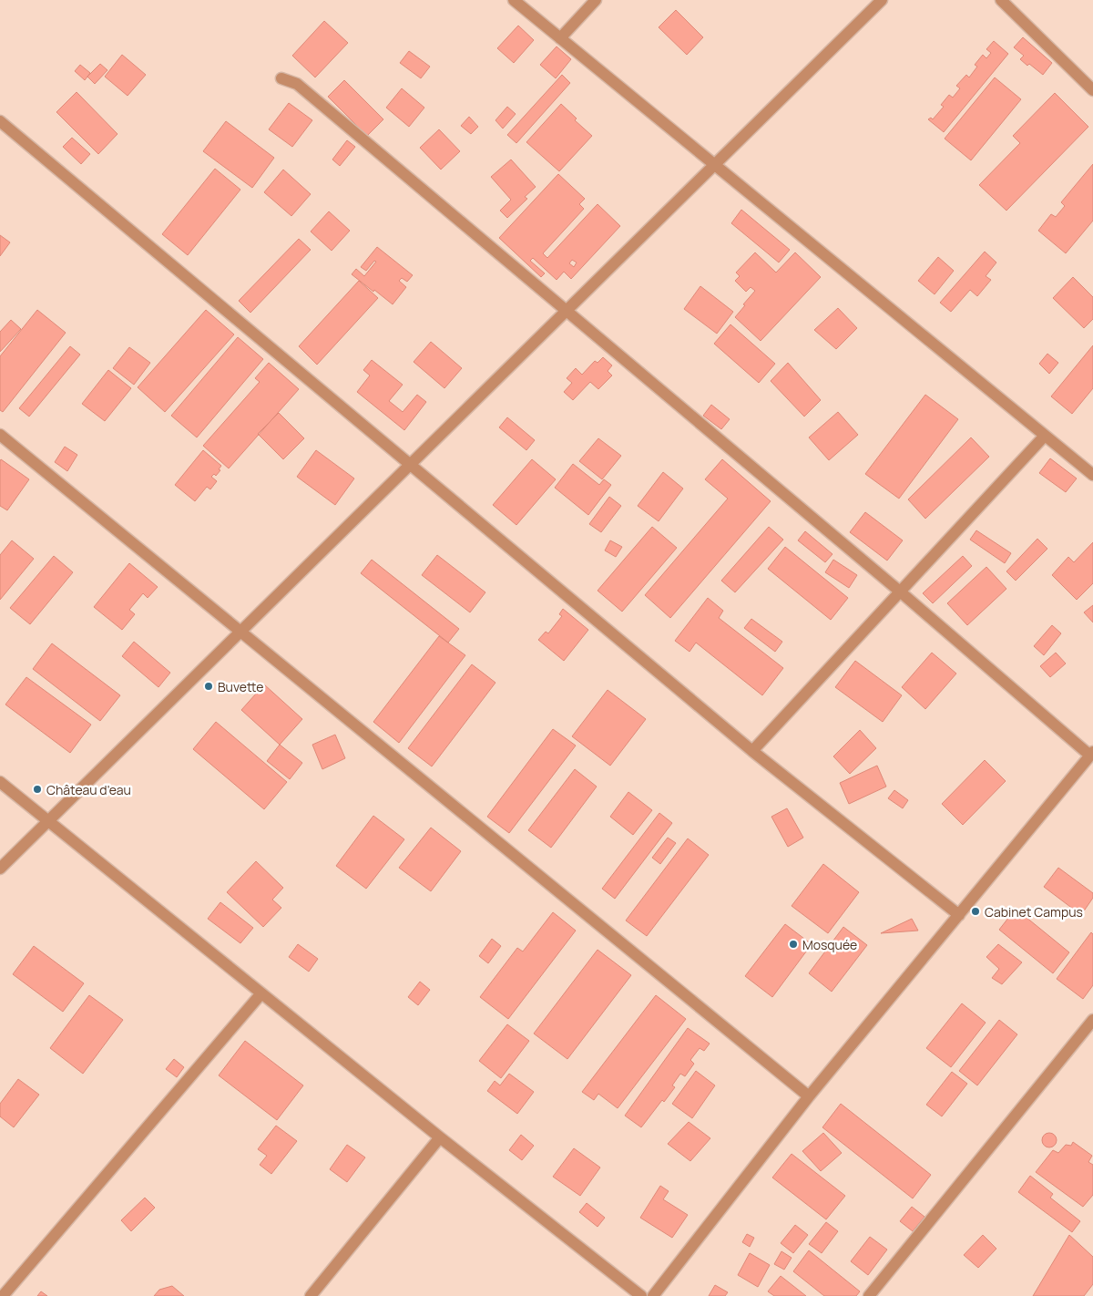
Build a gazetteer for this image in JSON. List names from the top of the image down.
{
  "places": [
    "Buvette",
    "Château d'eau",
    "Cabinet Campus",
    "Mosquée"
  ]
}
